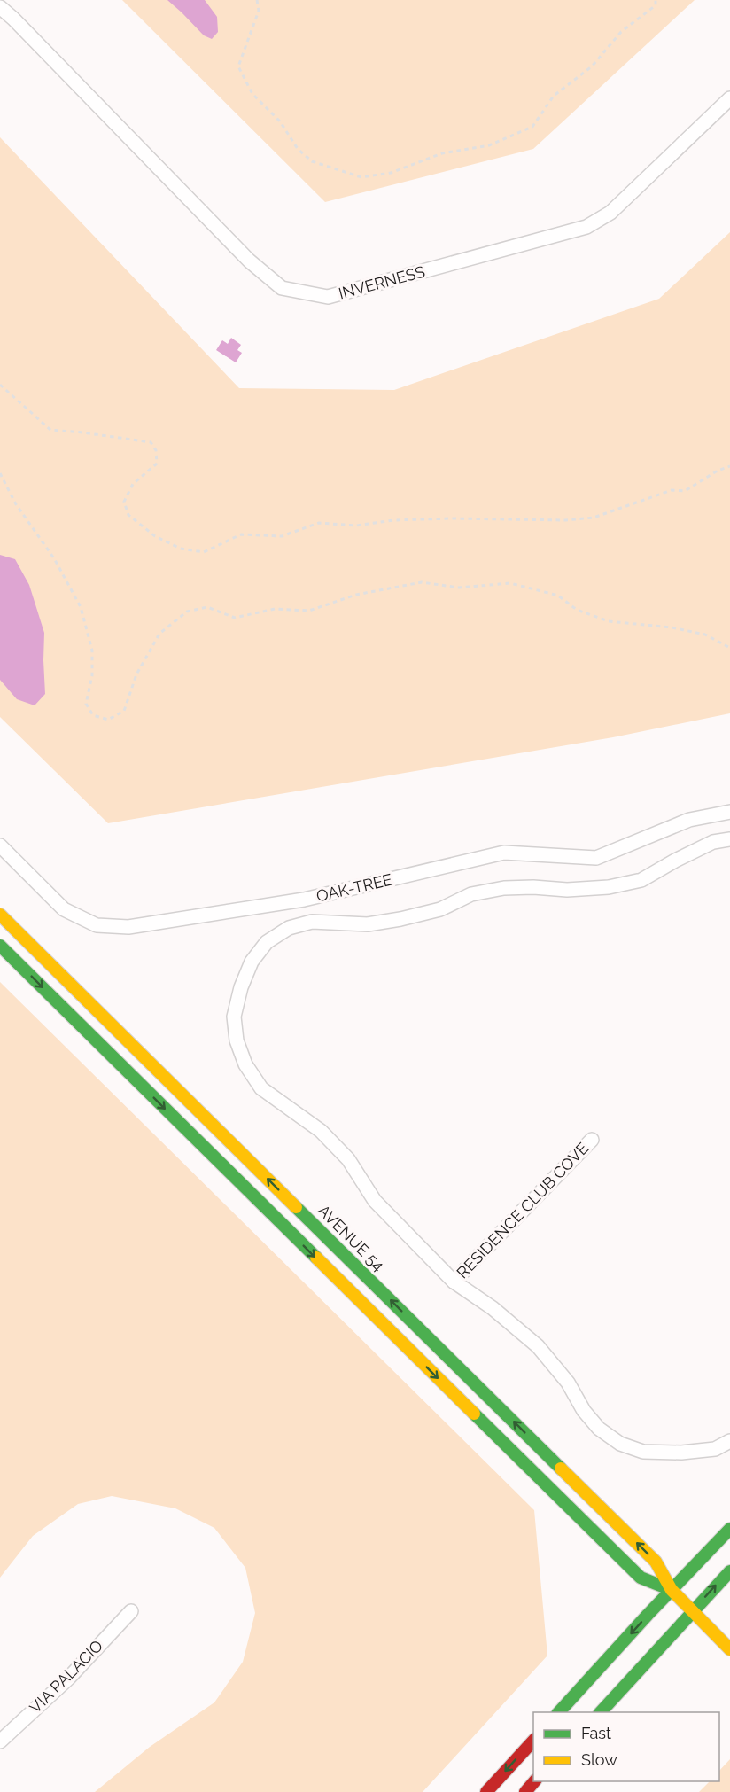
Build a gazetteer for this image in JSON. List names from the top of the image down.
{
  "streets": {
    "street": [
      "INVERNESS",
      "OAK-TREE",
      "RESIDENCE CLUB COVE",
      "AVENUE 54",
      "VIA PALACIO"
    ]
  },
  "legend": ["Fast", "Slow"]
}
